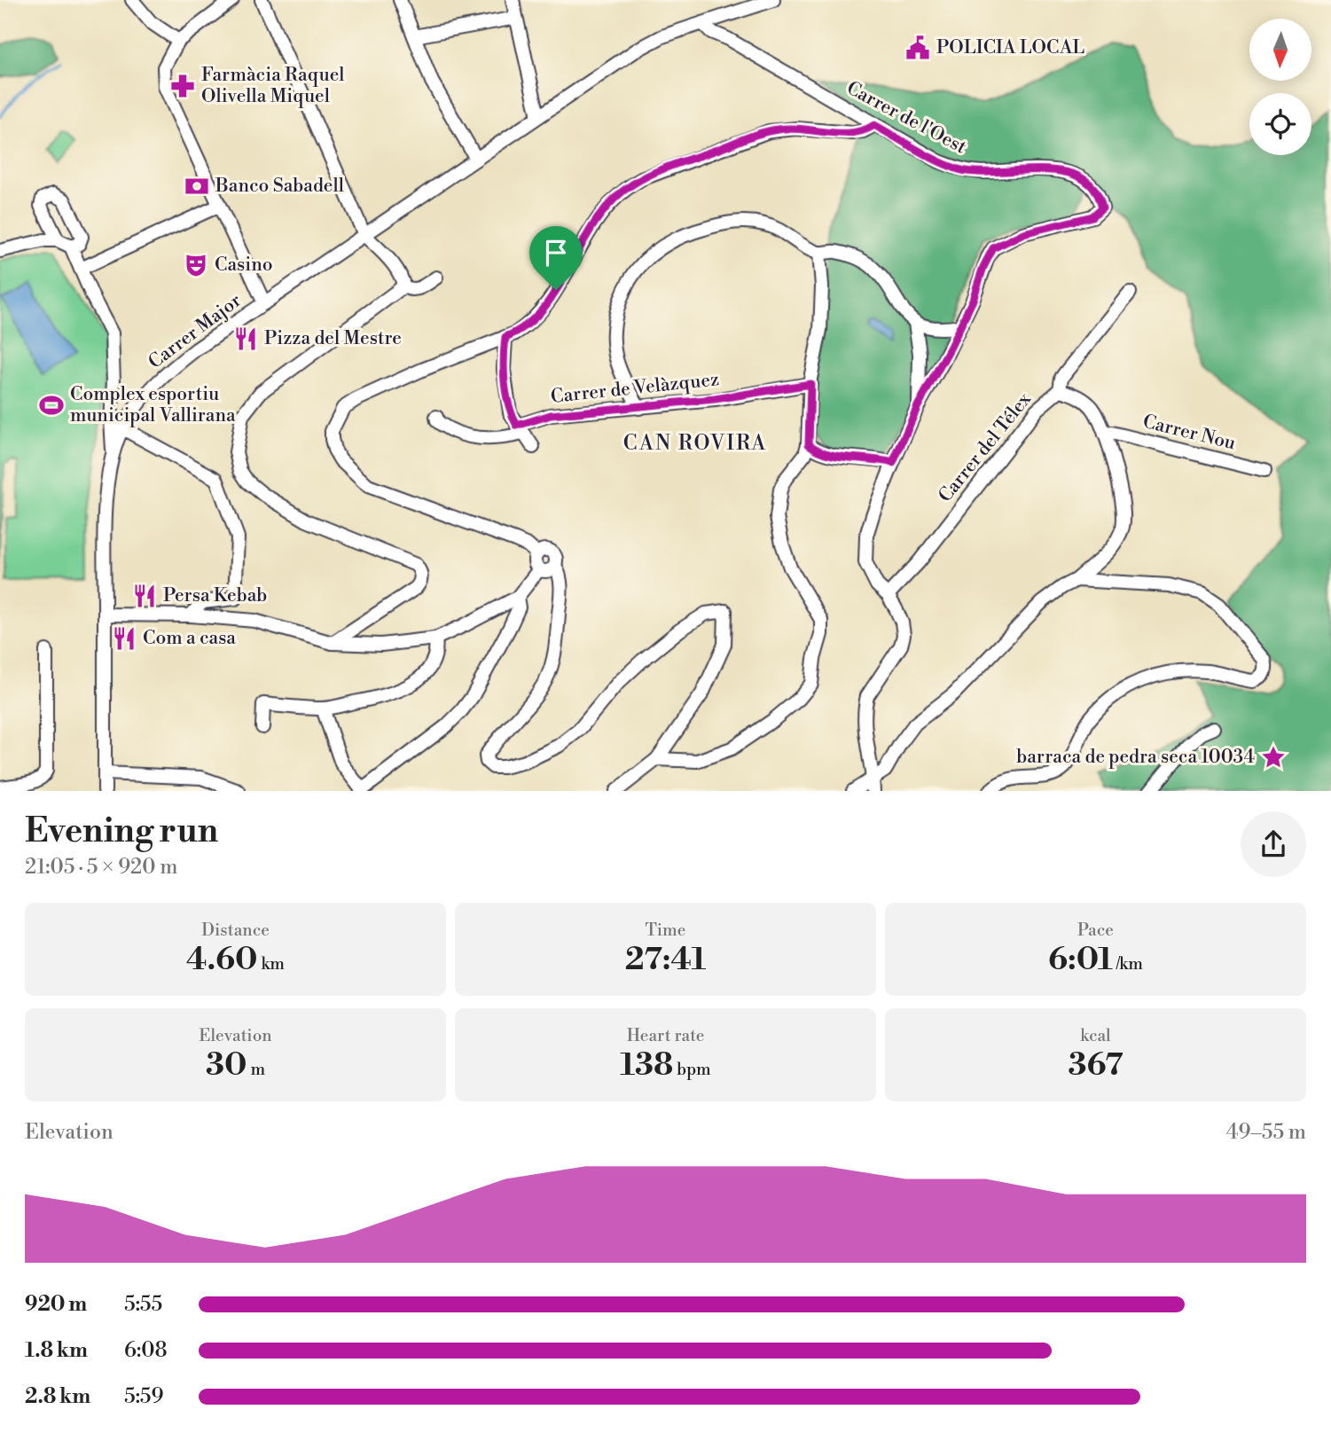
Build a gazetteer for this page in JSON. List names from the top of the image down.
{
  "streets": {
    "street": [
      "Carrer de l'Oest",
      "Carrer Major",
      "Carrer de Velàzquez",
      "Carrer Nou",
      "Carrer del Télex"
    ]
  },
  "crossings": [
    ["Carrer de l'Oest", "Carrer Major"],
    ["Carrer Nou", "Carrer del Télex"]
  ],
  "districts": ["CAN ROVIRA"],
  "places": {
    "public building": ["POLICIA LOCAL"],
    "pharmacy": ["Farmàcia Raquel Olivella Miquel"],
    "bank": ["Banco Sabadell"],
    "theatre": ["Casino"],
    "restaurant": ["Pizza del Mestre", "Persa Kebab", "Com a casa"],
    "sports": ["Complex esportiu municipal Vallirana"],
    "place": ["barraca de pedra seca 10034"]
  },
  "north": "bottom",
  "page": {
    "heading": ["Evening run", "21:05 · 5 × 920 m"],
    "stats": [
      ["Distance", "4.60 km"],
      ["Time", "27:41"],
      ["Pace", "6:01 /km"],
      ["Elevation", "30 m"],
      ["Heart rate", "138 bpm"],
      ["kcal", "367"]
    ],
    "chart": ["Elevation", "49–55 m"],
    "list": [
      {
        "name": "920 m",
        "note": "5:55"
      },
      {
        "name": "1.8 km",
        "note": "6:08"
      },
      {
        "name": "2.8 km",
        "note": "5:59"
      }
    ]
  }
}
